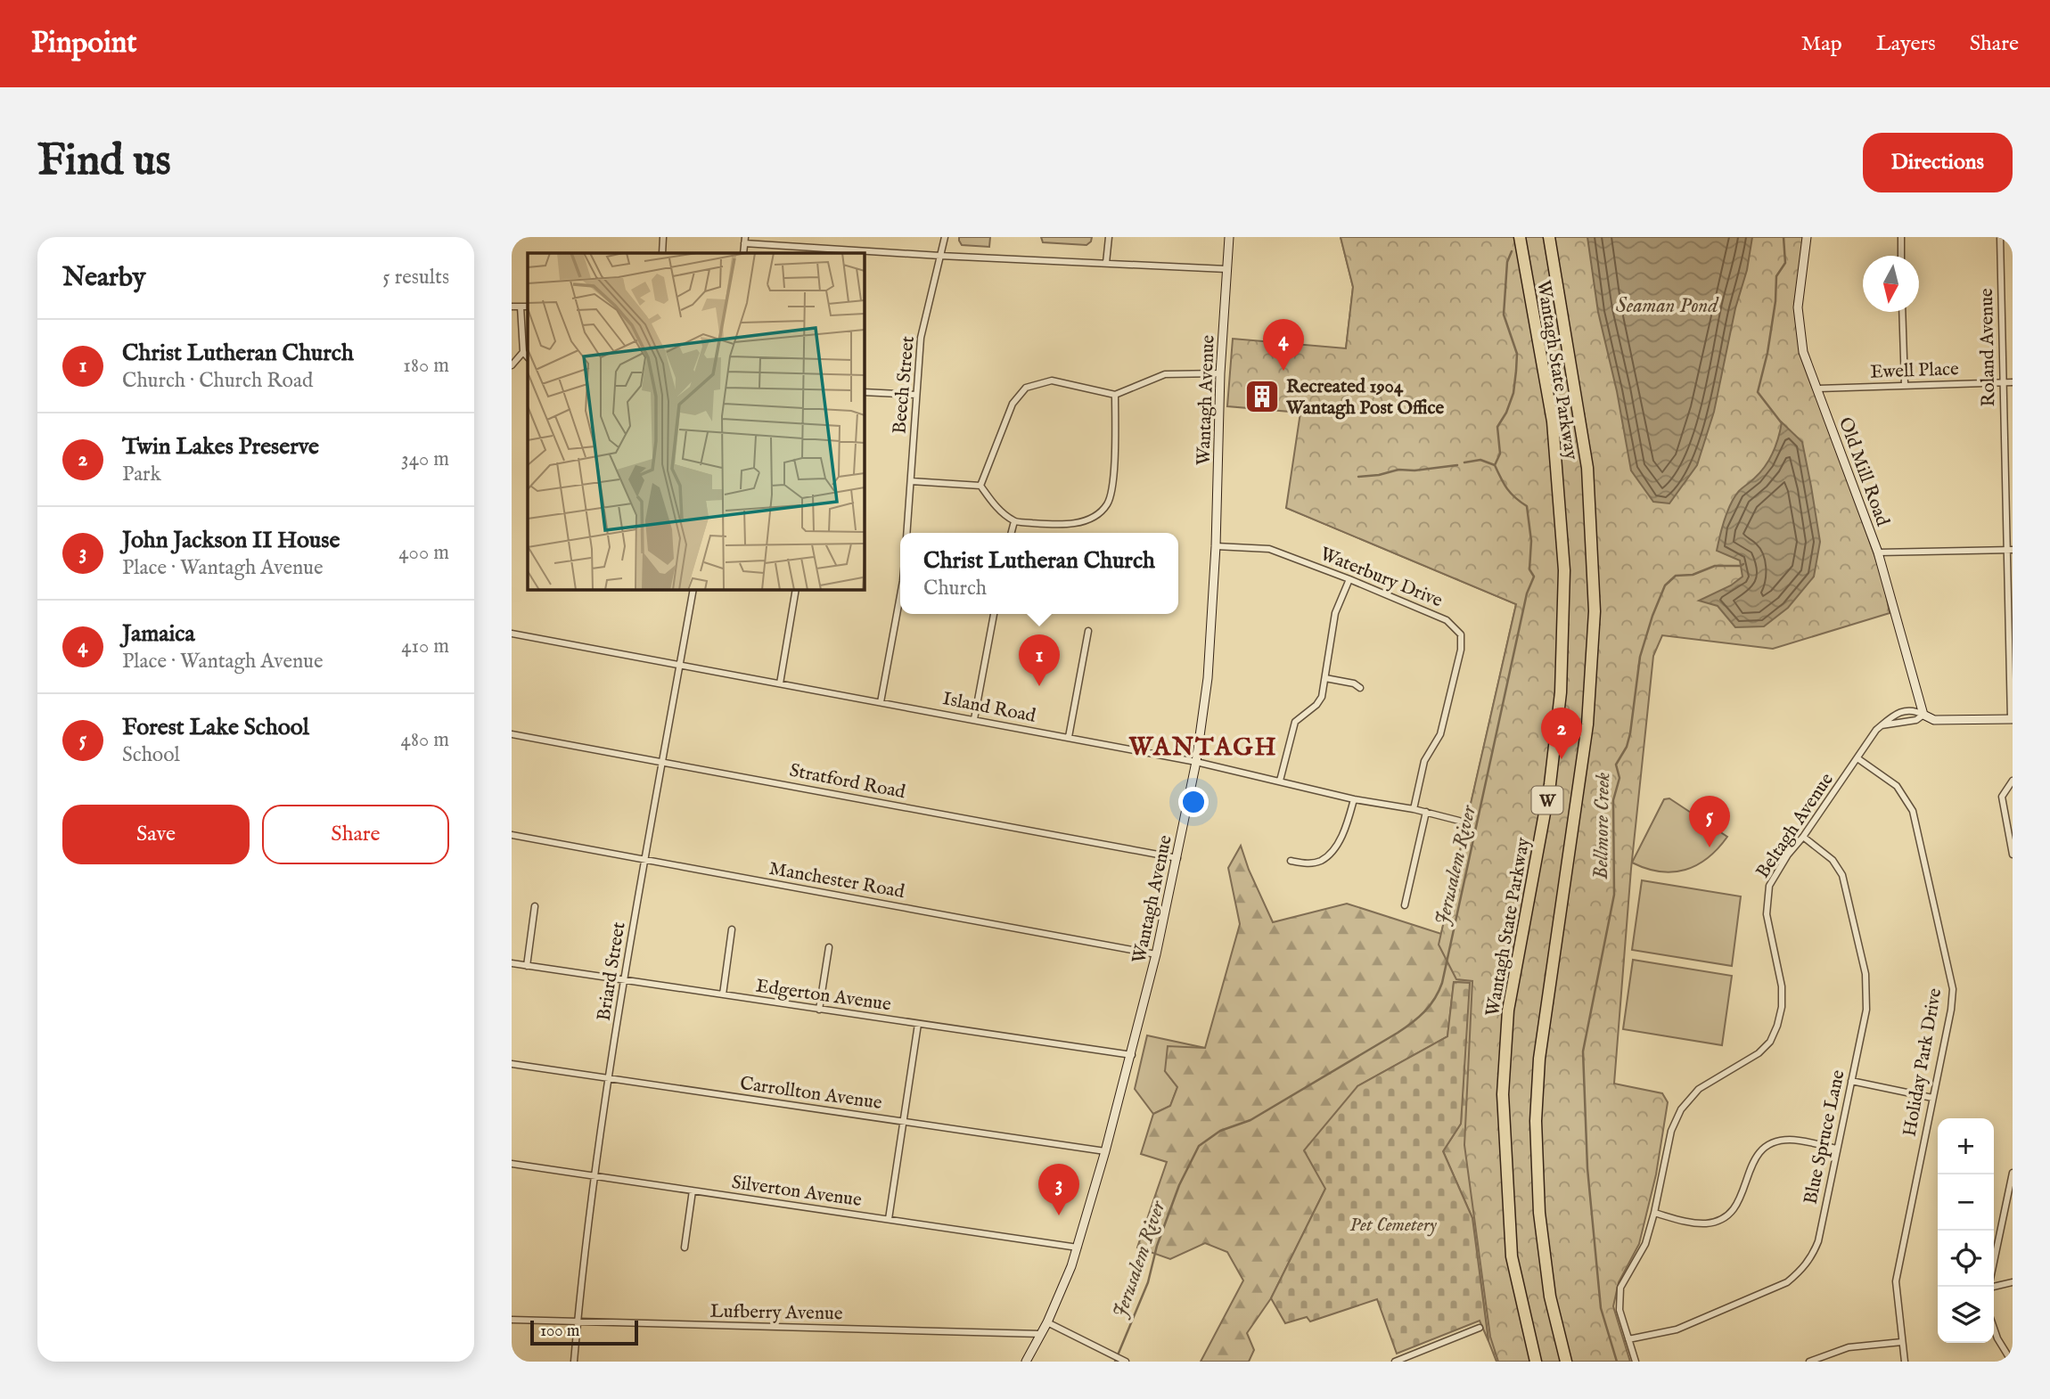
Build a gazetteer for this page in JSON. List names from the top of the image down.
{
  "streets": {
    "highway": ["Wantagh State Parkway", "W"],
    "main road": ["Wantagh Avenue", "Old Mill Road"],
    "street": [
      "Roland Avenue",
      "Ewell Place",
      "Beech Street",
      "Waterbury Drive",
      "Island Road",
      "Stratford Road",
      "Beltagh Avenue",
      "Manchester Road",
      "Briard Street",
      "Edgerton Avenue",
      "Holiday Park Drive",
      "Carrollton Avenue",
      "Blue Spruce Lane",
      "Silverton Avenue",
      "Lufberry Avenue"
    ]
  },
  "crossings": [
    ["Roland Avenue", "Ewell Place"],
    ["Ewell Place", "Old Mill Road"],
    ["Wantagh Avenue", "Waterbury Drive"],
    ["Wantagh Avenue", "Island Road"],
    ["Wantagh Avenue", "Stratford Road"],
    ["Wantagh Avenue", "Manchester Road"],
    ["Wantagh Avenue", "Edgerton Avenue"],
    ["Wantagh Avenue", "Carrollton Avenue"],
    ["Wantagh Avenue", "Silverton Avenue"],
    ["Wantagh Avenue", "Lufberry Avenue"],
    ["Waterbury Drive", "Island Road"],
    ["Island Road", "Briard Street"],
    ["Stratford Road", "Briard Street"],
    ["Beltagh Avenue", "Holiday Park Drive"],
    ["Beltagh Avenue", "Blue Spruce Lane"],
    ["Manchester Road", "Briard Street"],
    ["Briard Street", "Edgerton Avenue"],
    ["Briard Street", "Carrollton Avenue"],
    ["Briard Street", "Silverton Avenue"],
    ["Briard Street", "Lufberry Avenue"]
  ],
  "districts": ["WANTAGH"],
  "water": ["Seaman Pond", "Bellmore Creek", "Jerusalem River"],
  "parks": ["Pet Cemetery"],
  "places": {
    "building": ["Recreated 1904 Wantagh Post Office"]
  },
  "scale_bar": "100 m",
  "north": "bottom",
  "page": {
    "header": "Pinpoint",
    "nav": ["Map", "Layers", "Share"],
    "buttons": [
      "Directions",
      ["Save", "Share"]
    ],
    "title": "Find us",
    "heading": ["Nearby", "5 results"],
    "list": [
      {
        "mark": "1",
        "name": "Christ Lutheran Church",
        "note": "Church · Church Road",
        "value": "180 m"
      },
      {
        "mark": "2",
        "name": "Twin Lakes Preserve",
        "note": "Park",
        "value": "340 m"
      },
      {
        "mark": "3",
        "name": "John Jackson II House",
        "note": "Place · Wantagh Avenue",
        "value": "400 m"
      },
      {
        "mark": "4",
        "name": "Jamaica",
        "note": "Place · Wantagh Avenue",
        "value": "410 m"
      },
      {
        "mark": "5",
        "name": "Forest Lake School",
        "note": "School",
        "value": "480 m"
      }
    ],
    "pins": [
      "4",
      "1",
      "2",
      "5",
      "3"
    ],
    "popup": ["Christ Lutheran Church", "Church"],
    "map_buttons": ["+", "−"],
    "scale": "100 m"
  }
}
